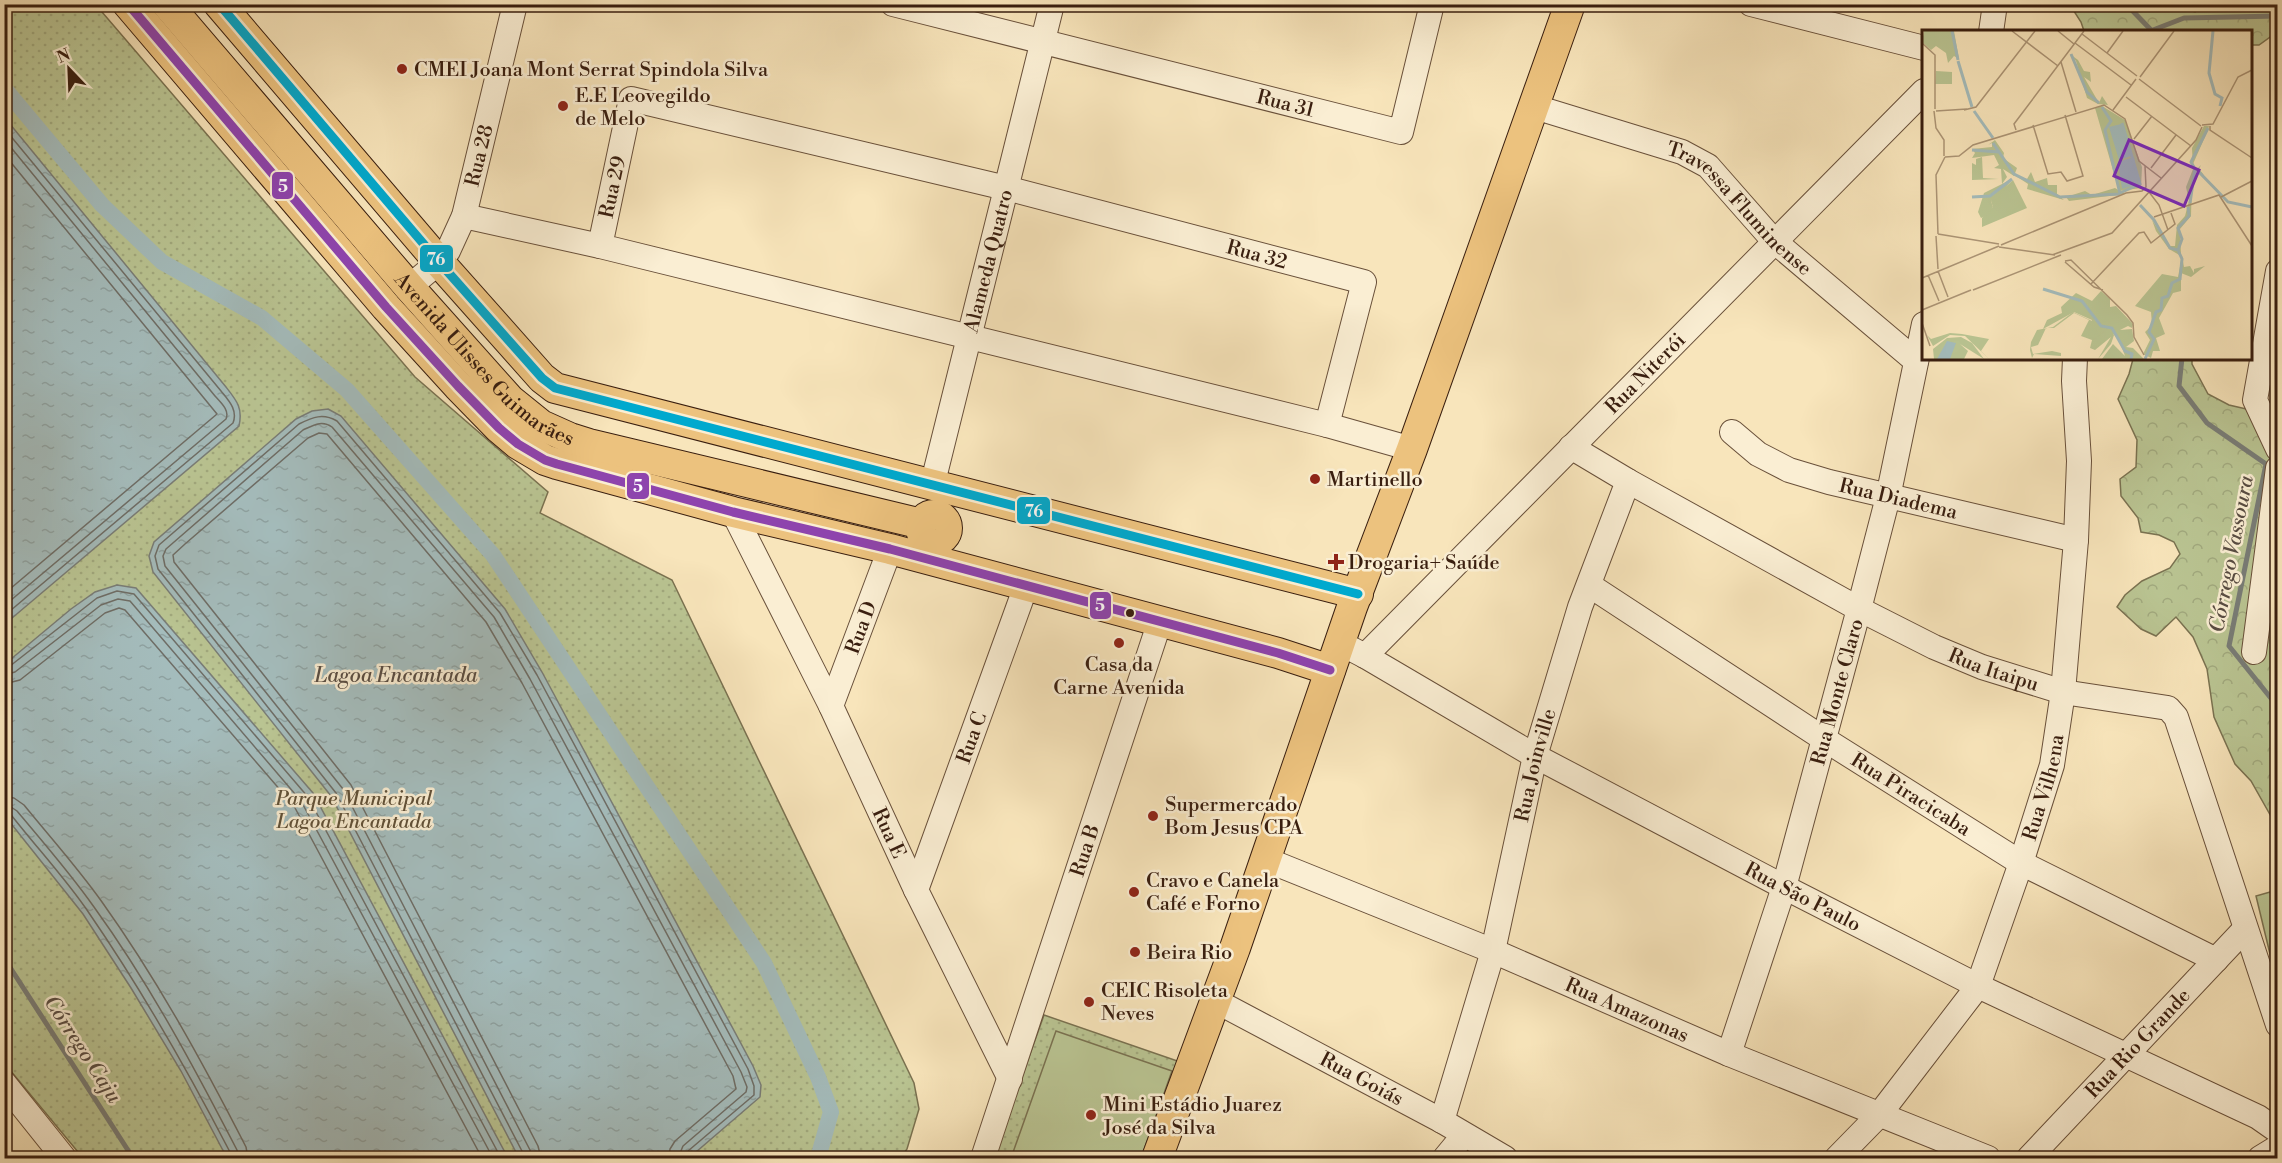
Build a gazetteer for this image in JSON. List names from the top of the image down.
{
  "streets": {
    "main road": ["Alameda Quatro", "Avenida Ulisses Guimarães"],
    "street": [
      "Rua 31",
      "Rua 28",
      "Rua 29",
      "Travessa Fluminense",
      "Rua 32",
      "Rua Niterói",
      "Rua Diadema",
      "Rua D",
      "Rua Itaipu",
      "Rua Monte Claro",
      "Rua C",
      "Rua Joinville",
      "Rua Vilhena",
      "Rua Piracicaba",
      "Rua E",
      "Rua B",
      "Rua São Paulo",
      "Rua Amazonas",
      "Rua Rio Grande",
      "Rua Goiás"
    ]
  },
  "crossings": [
    ["Rua 31", "Alameda Quatro"],
    ["Rua 28", "Avenida Ulisses Guimarães"],
    ["Rua 29", "Rua 32"],
    ["Rua 29", "Alameda Quatro"],
    ["Travessa Fluminense", "Rua Niterói"],
    ["Travessa Fluminense", "Rua Monte Claro"],
    ["Rua 32", "Alameda Quatro"],
    ["Alameda Quatro", "Avenida Ulisses Guimarães"],
    ["Avenida Ulisses Guimarães", "Rua Niterói"],
    ["Avenida Ulisses Guimarães", "Rua D"],
    ["Avenida Ulisses Guimarães", "Rua C"],
    ["Avenida Ulisses Guimarães", "Rua E"],
    ["Avenida Ulisses Guimarães", "Rua B"],
    ["Avenida Ulisses Guimarães", "Rua São Paulo"],
    ["Rua Niterói", "Rua São Paulo"],
    ["Rua Diadema", "Rua Monte Claro"],
    ["Rua Diadema", "Rua Vilhena"],
    ["Rua D", "Rua E"],
    ["Rua Itaipu", "Rua Monte Claro"],
    ["Rua Itaipu", "Rua Joinville"],
    ["Rua Itaipu", "Rua Vilhena"],
    ["Rua Itaipu", "Rua Rio Grande"],
    ["Rua Monte Claro", "Rua Piracicaba"],
    ["Rua Monte Claro", "Rua São Paulo"],
    ["Rua Monte Claro", "Rua Amazonas"],
    ["Rua C", "Rua E"],
    ["Rua Joinville", "Rua Piracicaba"],
    ["Rua Joinville", "Rua São Paulo"],
    ["Rua Joinville", "Rua Amazonas"],
    ["Rua Joinville", "Rua Goiás"],
    ["Rua Vilhena", "Rua Piracicaba"],
    ["Rua Vilhena", "Rua São Paulo"],
    ["Rua Vilhena", "Rua Amazonas"],
    ["Rua Piracicaba", "Rua Rio Grande"],
    ["Rua E", "Rua B"],
    ["Rua São Paulo", "Rua Rio Grande"]
  ],
  "water": ["Córrego Vassoura", "Lagoa Encantada", "Córrego Caju"],
  "parks": ["Parque Municipal Lagoa Encantada"],
  "places": {
    "other": [
      "CMEI Joana Mont Serrat Spindola Silva",
      "E.E Leovegildo de Melo",
      "Martinello",
      "Casa da Carne Avenida",
      "Supermercado Bom Jesus CPA",
      "Cravo e Canela Café e Forno",
      "Beira Rio",
      "CEIC Risoleta Neves",
      "Mini Estádio Juarez José da Silva"
    ],
    "health": ["Drogaria+ Saúde"]
  },
  "lines": ["transit line 5", "transit line 76"],
  "north": "top left"
}
